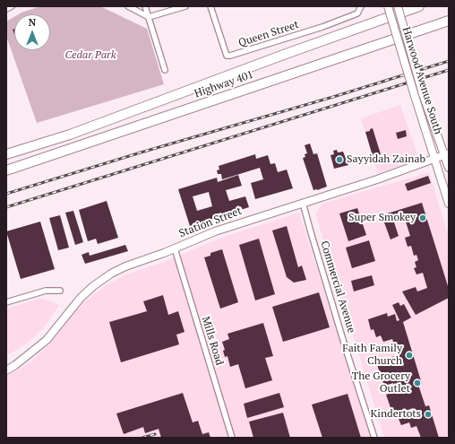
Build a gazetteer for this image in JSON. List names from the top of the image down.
{
  "streets": {
    "highway": ["Highway 401"],
    "street": [
      "Queen Street",
      "Harwood Avenue South",
      "Station Street",
      "Commercial Avenue",
      "Mills Road"
    ]
  },
  "crossings": [
    ["Harwood Avenue South", "Station Street"],
    ["Station Street", "Commercial Avenue"],
    ["Station Street", "Mills Road"]
  ],
  "parks": ["Cedar Park"],
  "places": [
    "Sayyidah Zainab",
    "Super Smokey",
    "Faith Family Church",
    "The Grocery Outlet",
    "Kindertots"
  ],
  "north": "top"
}
